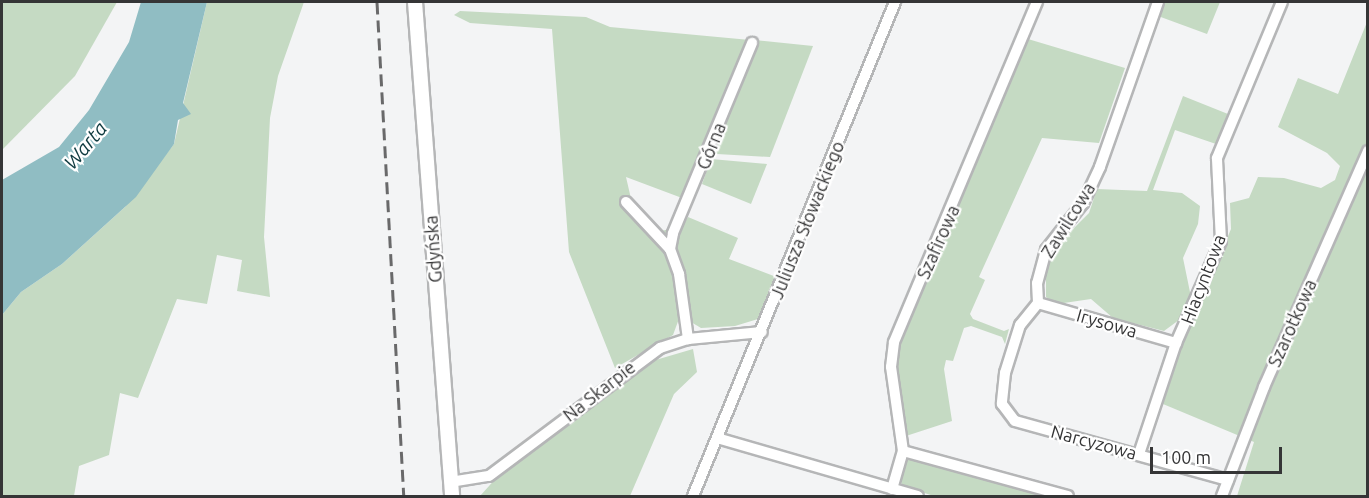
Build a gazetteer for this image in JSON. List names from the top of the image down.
{
  "streets": {
    "main road": ["Gdyńska"],
    "street": [
      "Górna",
      "Juliusza Słowackiego",
      "Zawilcowa",
      "Szafirowa",
      "Hiacyntowa",
      "Irysowa",
      "Szarotkowa",
      "Na Skarpie",
      "Narcyzowa"
    ]
  },
  "crossings": [
    ["Juliusza Słowackiego", "Na Skarpie"],
    ["Zawilcowa", "Irysowa"],
    ["Zawilcowa", "Narcyzowa"],
    ["Gdyńska", "Na Skarpie"],
    ["Hiacyntowa", "Irysowa"],
    ["Hiacyntowa", "Narcyzowa"],
    ["Irysowa", "Narcyzowa"],
    ["Szarotkowa", "Narcyzowa"]
  ],
  "water": ["Warta"],
  "scale_bar": "100 m"
}
